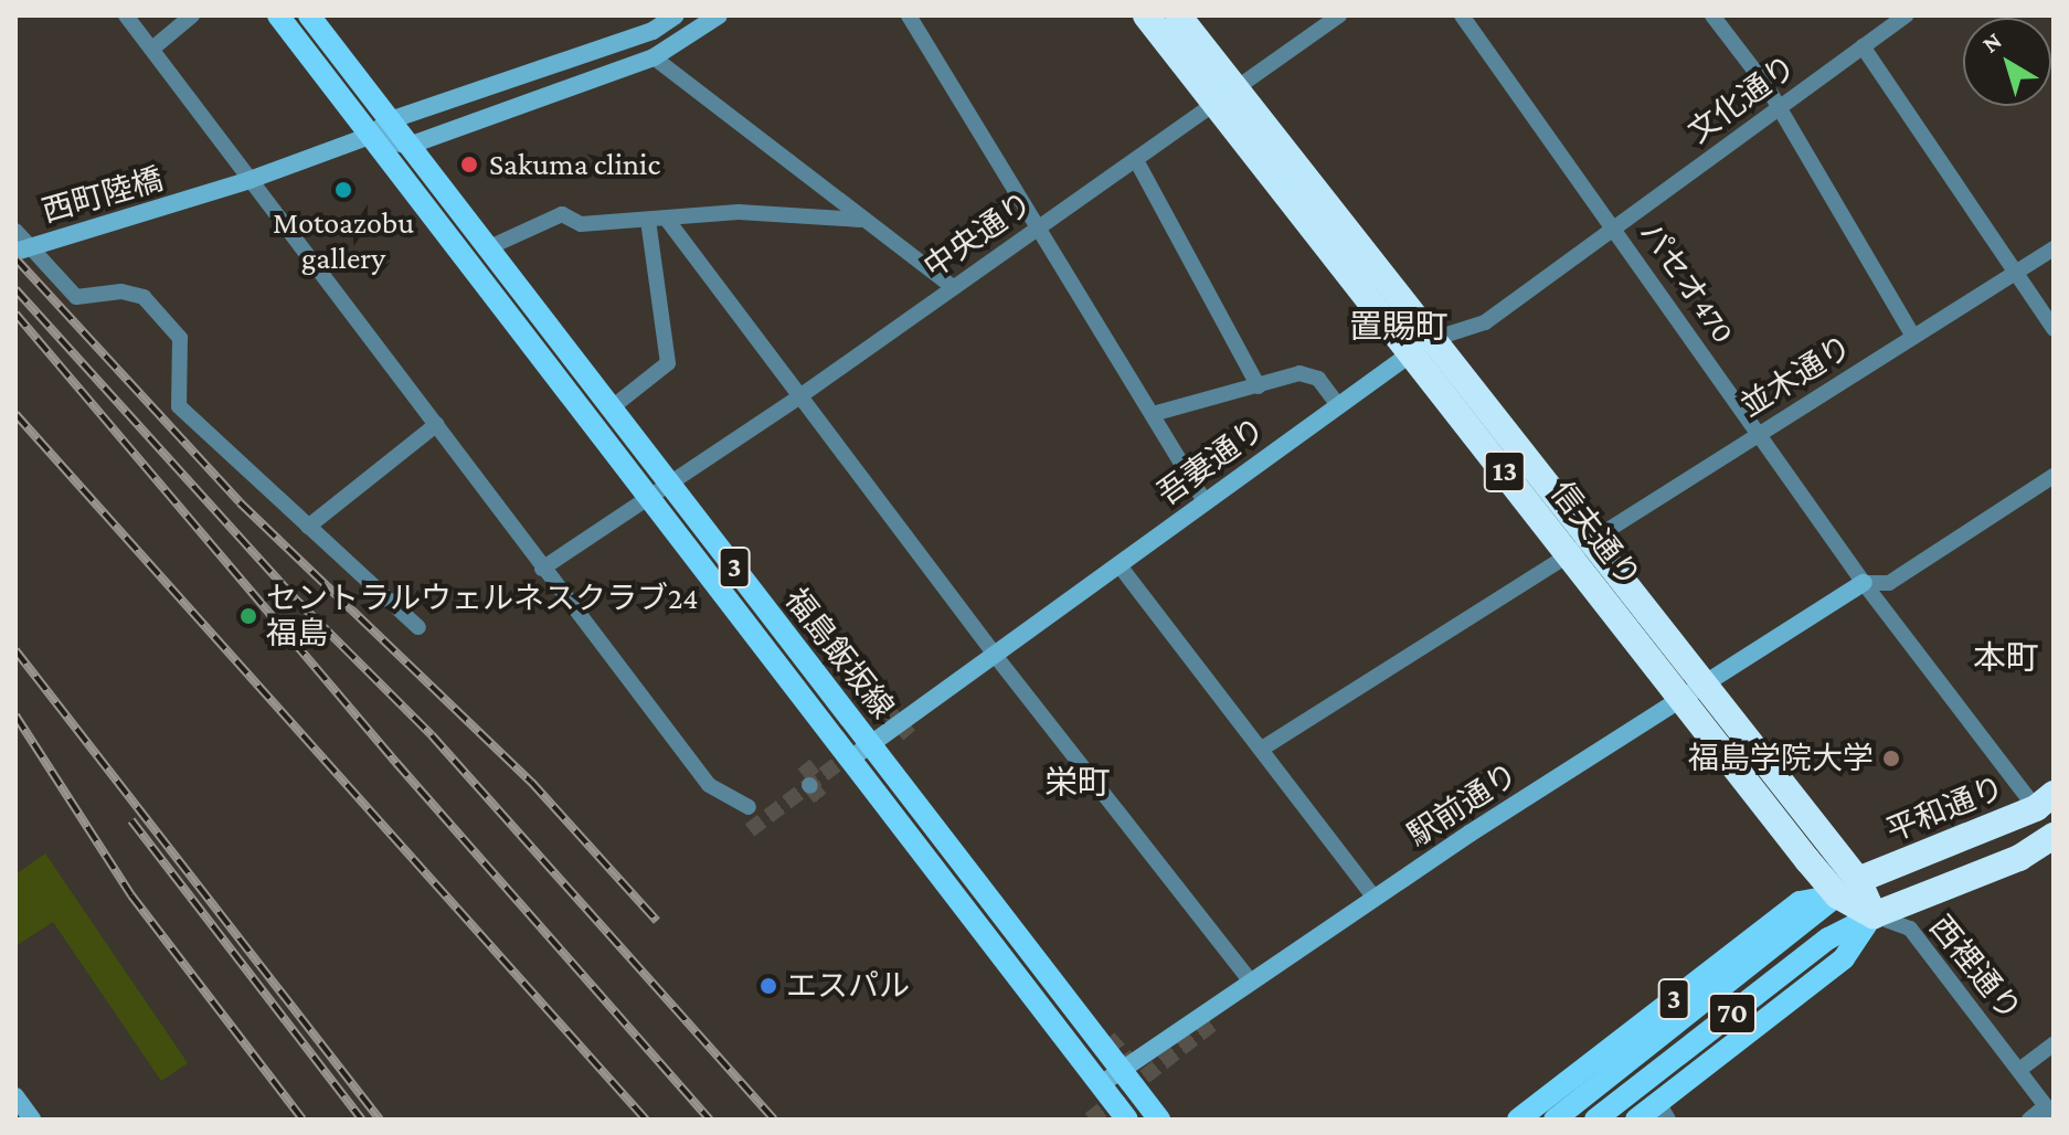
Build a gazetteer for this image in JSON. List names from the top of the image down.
{
  "streets": {
    "highway": ["13", "信夫通り", "平和通り"],
    "main road": ["3", "福島飯坂線", "70"],
    "street": [
      "文化通り",
      "西町陸橋",
      "中央通り",
      "パセオ470",
      "並木通り",
      "吾妻通り",
      "駅前通り",
      "西裡通り"
    ]
  },
  "crossings": [
    ["文化通り", "パセオ470"],
    ["文化通り", "吾妻通り"],
    ["西町陸橋", "3"],
    ["西町陸橋", "福島飯坂線"],
    ["中央通り", "信夫通り"],
    ["中央通り", "福島飯坂線"],
    ["パセオ470", "並木通り"],
    ["パセオ470", "吾妻通り"],
    ["パセオ470", "駅前通り"],
    ["パセオ470", "平和通り"],
    ["並木通り", "信夫通り"],
    ["吾妻通り", "信夫通り"],
    ["吾妻通り", "福島飯坂線"],
    ["信夫通り", "3"],
    ["信夫通り", "駅前通り"],
    ["信夫通り", "平和通り"],
    ["信夫通り", "西裡通り"],
    ["信夫通り", "70"],
    ["3", "福島飯坂線"],
    ["3", "平和通り"],
    ["3", "西裡通り"],
    ["3", "70"],
    ["福島飯坂線", "駅前通り"],
    ["平和通り", "70"],
    ["西裡通り", "70"]
  ],
  "districts": ["置賜町", "本町", "栄町"],
  "places": [
    "Sakuma clinic",
    "Motoazobu gallery",
    "セントラルウェルネスクラブ24 福島",
    "福島学院大学",
    "エスパル"
  ],
  "north": "top left"
}
